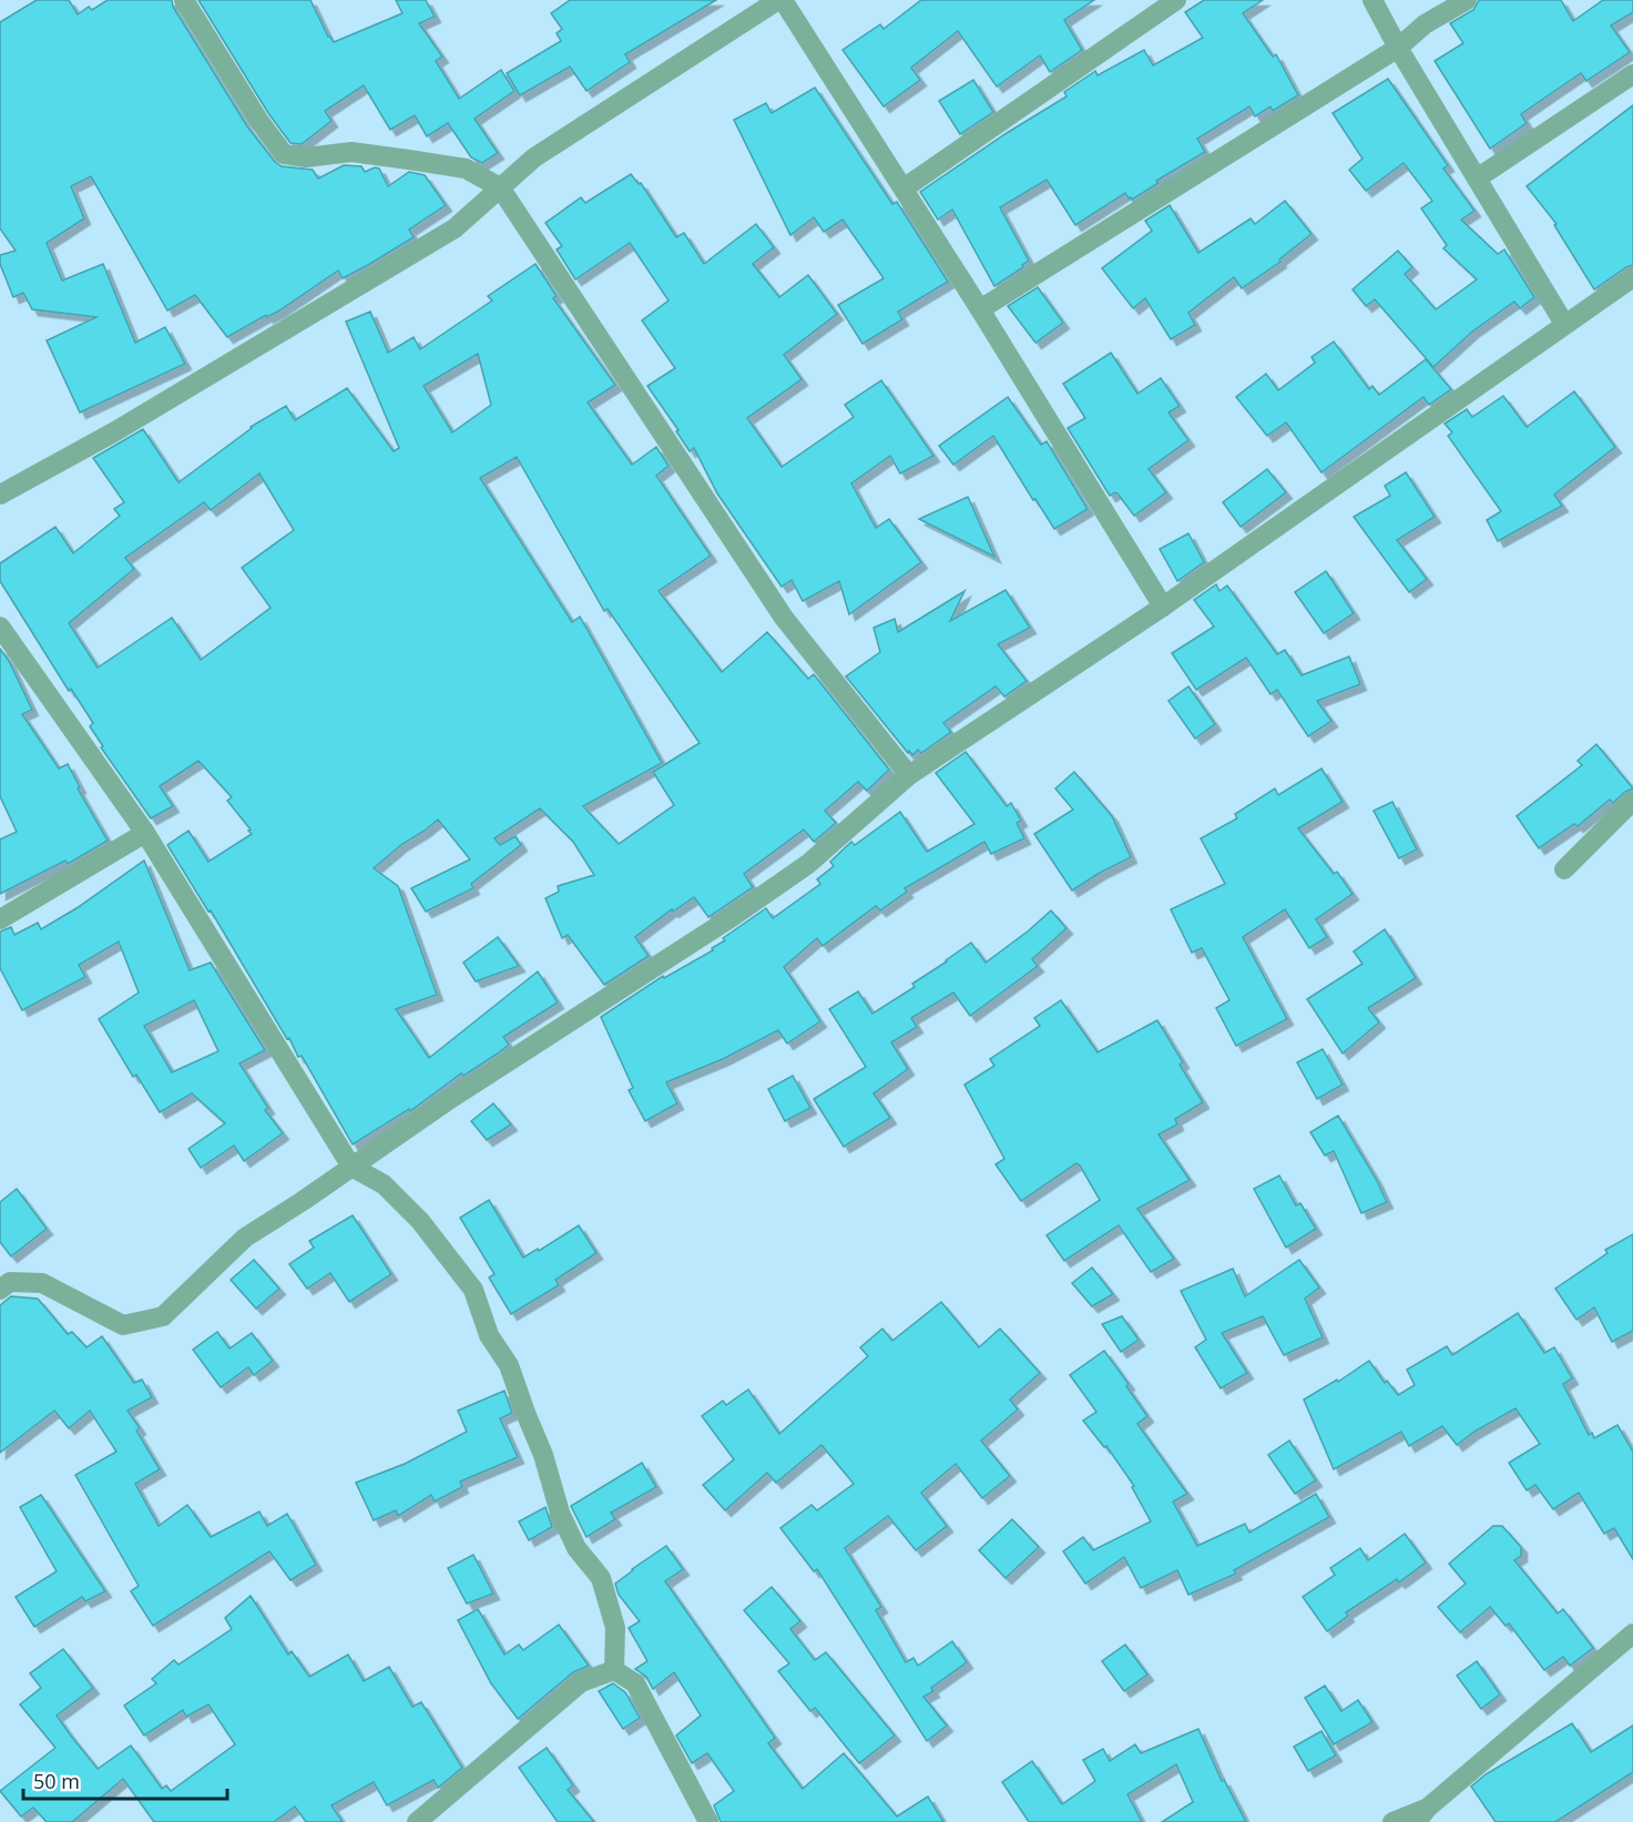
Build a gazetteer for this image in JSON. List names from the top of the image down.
{
  "scale_bar": "50 m"
}
